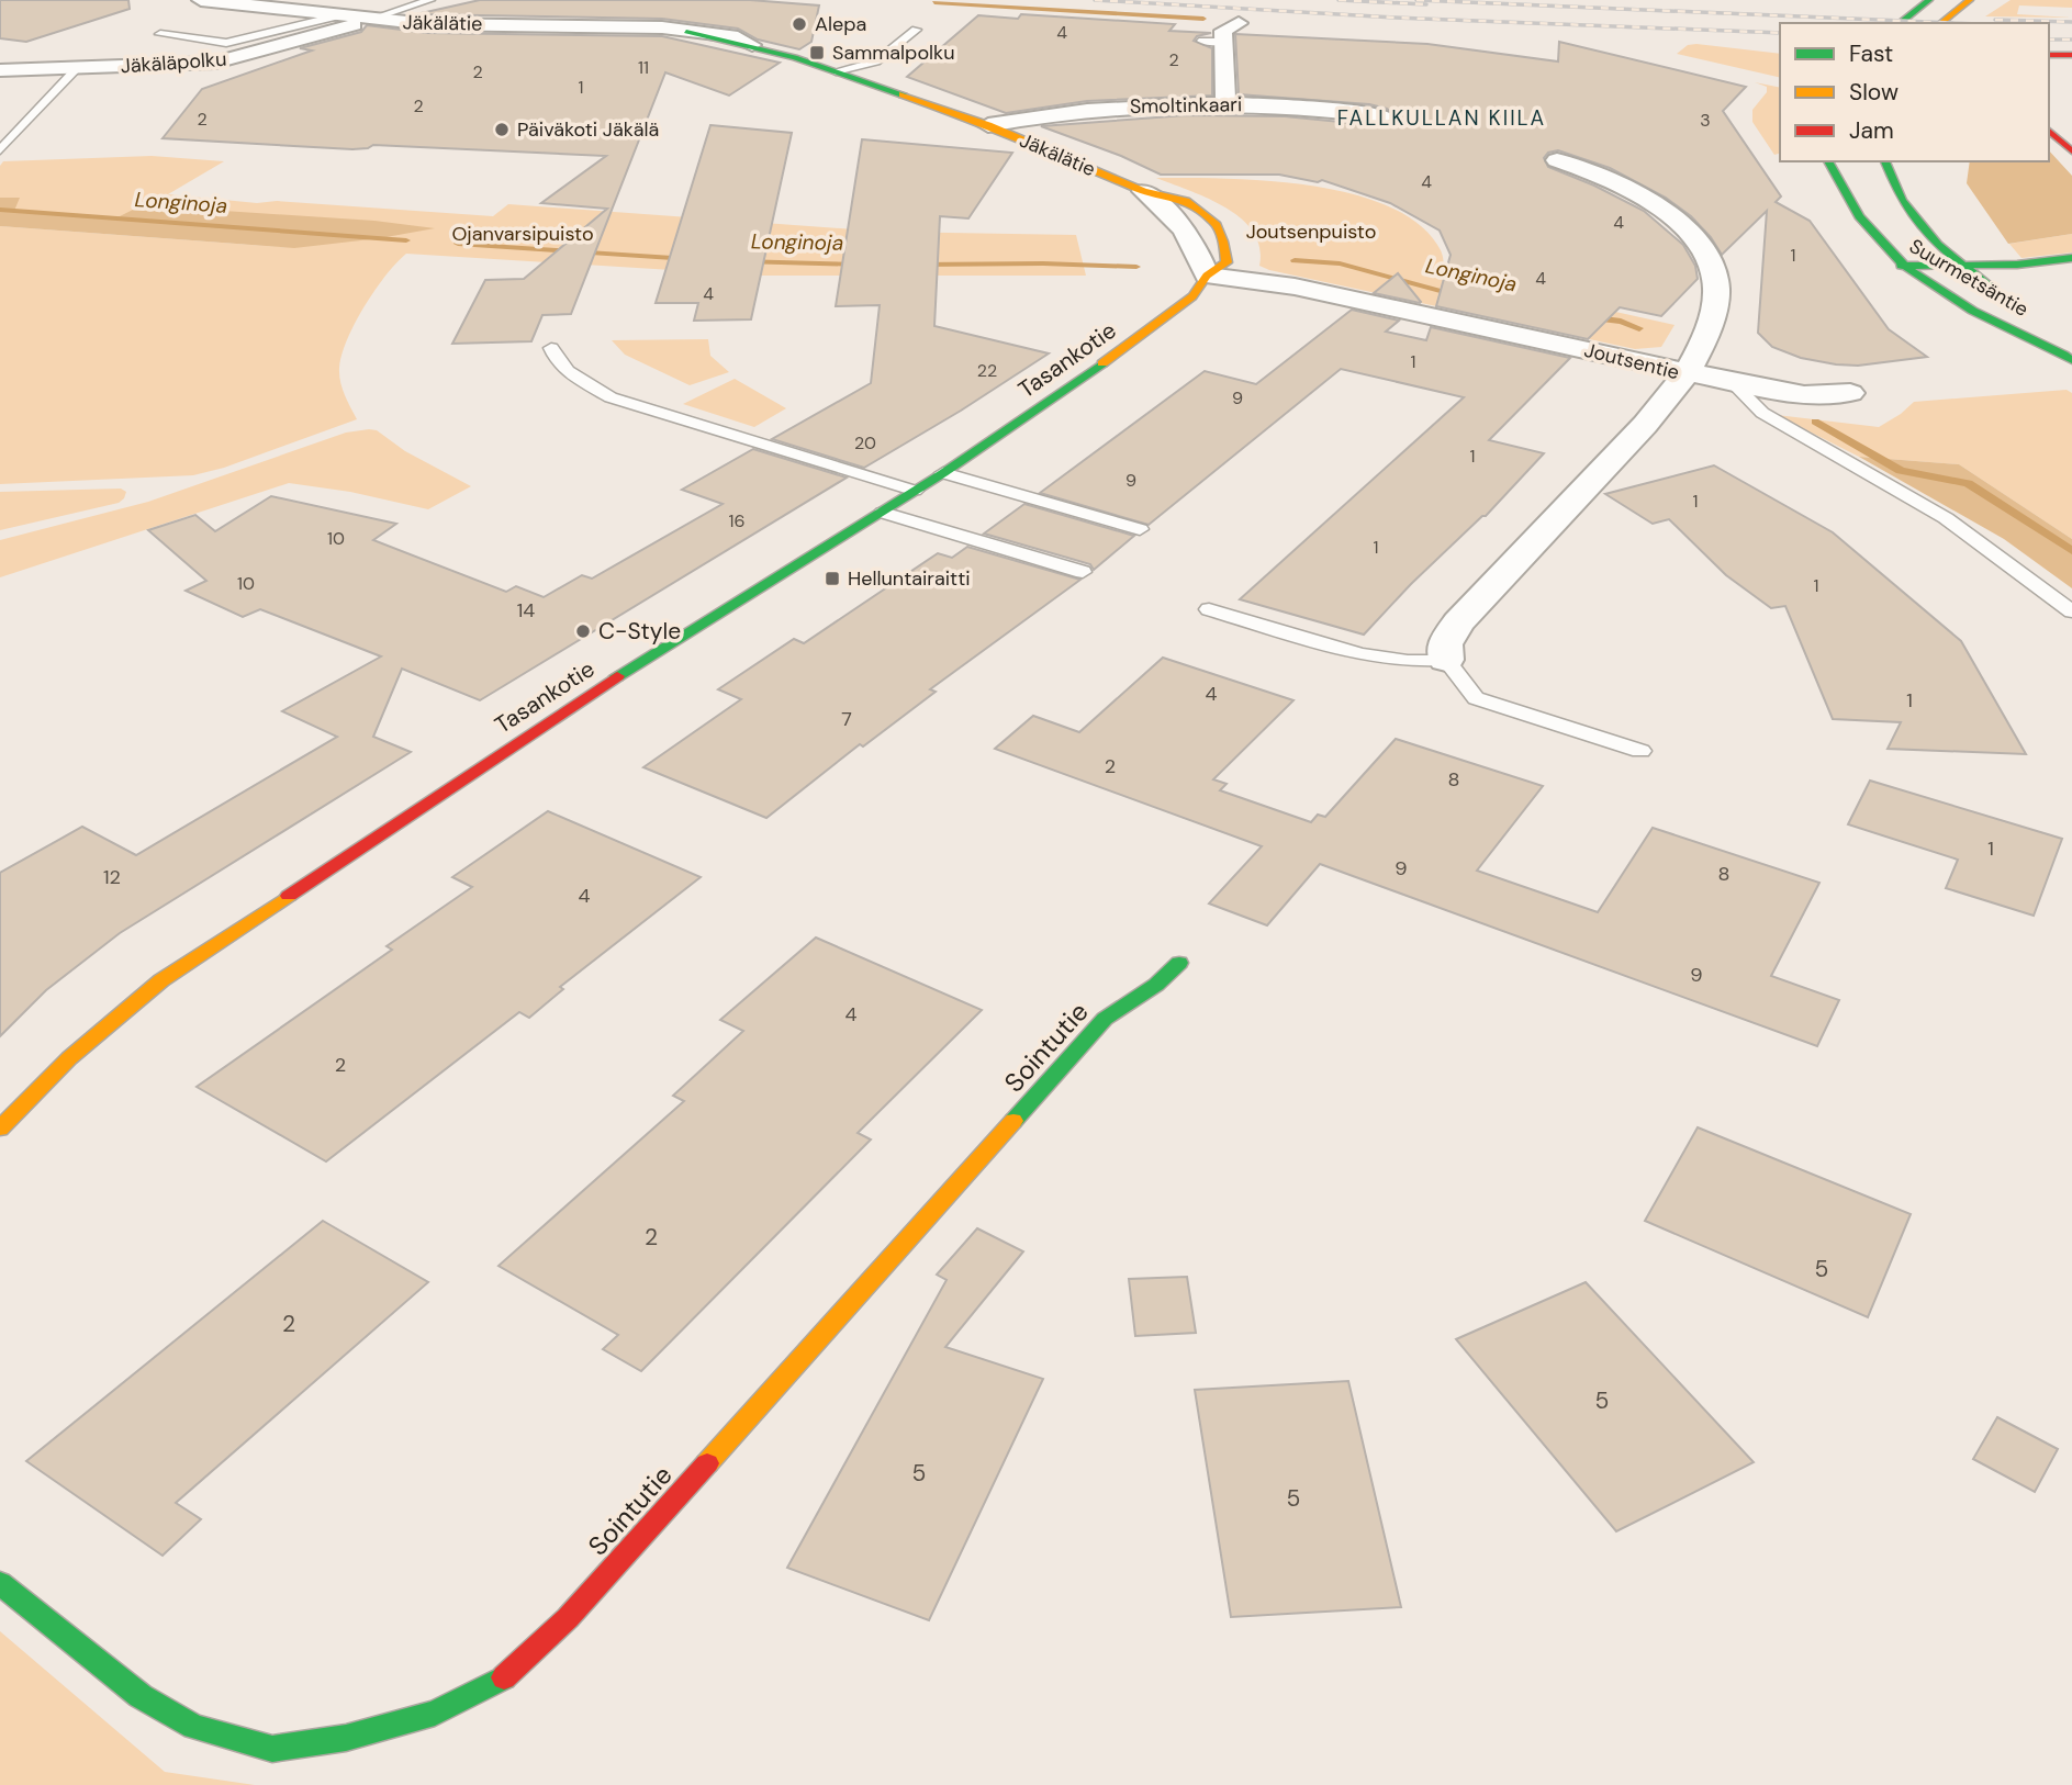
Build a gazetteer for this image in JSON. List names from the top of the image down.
{
  "streets": {
    "street": [
      "Jäkälätie",
      "Jäkäläpolku",
      "Smoltinkaari",
      "Suurmetsäntie",
      "Tasankotie",
      "Joutsentie",
      "Sointutie"
    ]
  },
  "crossings": [
    ["Jäkälätie", "Jäkäläpolku"],
    ["Jäkälätie", "Smoltinkaari"],
    ["Jäkälätie", "Tasankotie"],
    ["Jäkälätie", "Joutsentie"],
    ["Tasankotie", "Joutsentie"]
  ],
  "districts": ["FALLKULLAN KIILA"],
  "water": ["Longinoja"],
  "parks": ["Joutsenpuisto", "Ojanvarsipuisto"],
  "places": {
    "other": ["Alepa", "Päiväkoti Jäkälä", "C-Style"],
    "transit": ["Sammalpolku", "Helluntairaitti"]
  },
  "house_numbers": [
    "4",
    "2",
    "11",
    "2",
    "1",
    "2",
    "2",
    "3",
    "4",
    "4",
    "1",
    "4",
    "4",
    "1",
    "22",
    "9",
    "20",
    "1",
    "9",
    "1",
    "16",
    "10",
    "1",
    "10",
    "1",
    "14",
    "4",
    "1",
    "7",
    "2",
    "8",
    "1",
    "9",
    "8",
    "12",
    "4",
    "9",
    "4",
    "2",
    "2",
    "5",
    "2",
    "5",
    "5",
    "5"
  ],
  "legend": ["Fast", "Slow", "Jam"]
}
